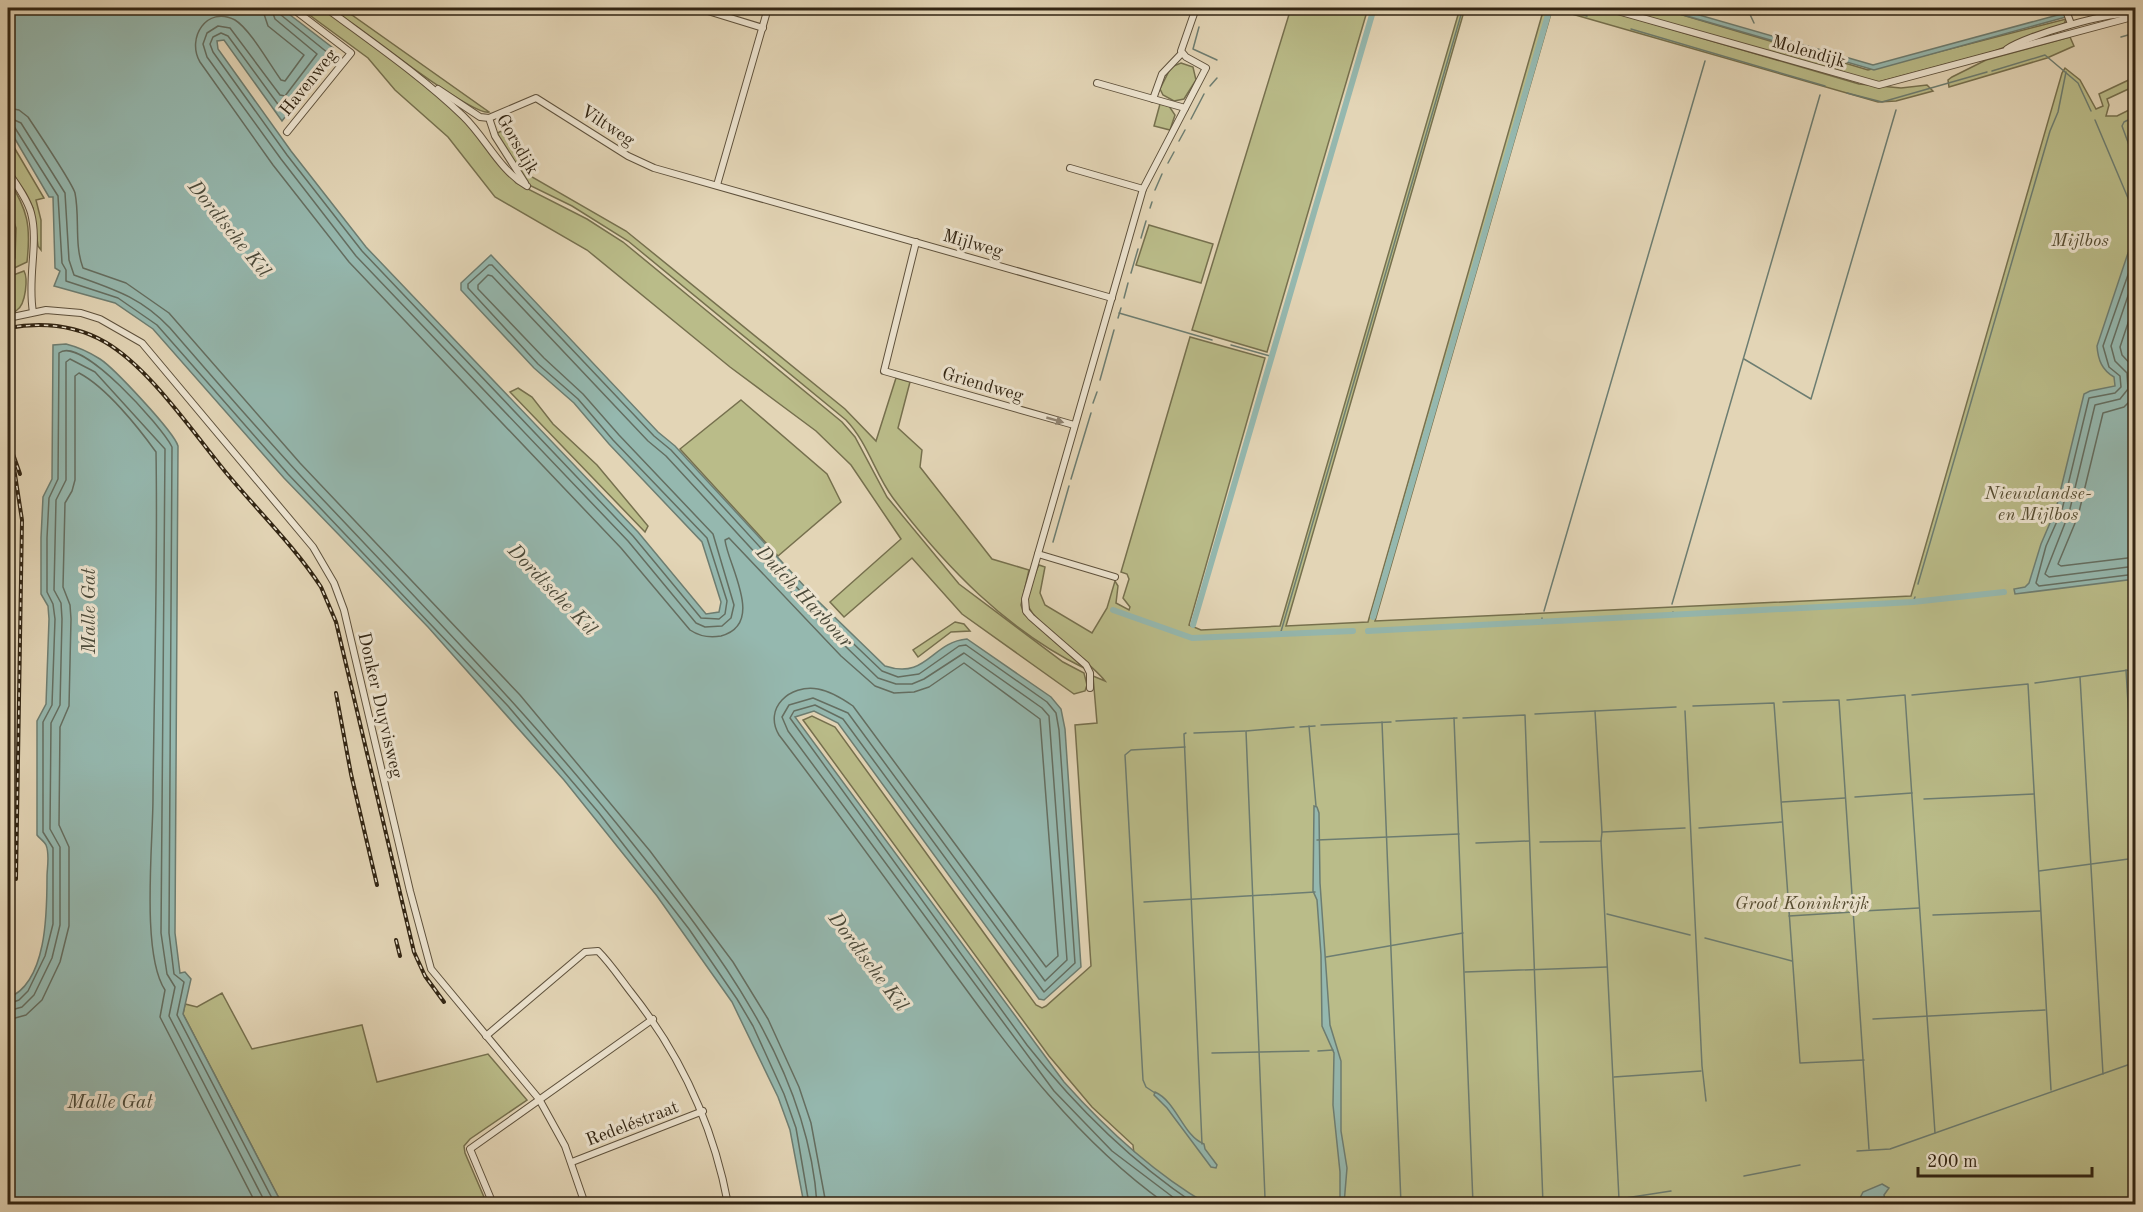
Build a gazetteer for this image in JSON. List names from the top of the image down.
{
  "streets": {
    "street": [
      "Molendijk",
      "Havenweg",
      "Viltweg",
      "Gorsdijk",
      "Mijlweg",
      "Griendweg",
      "Donker Duyvisweg",
      "Redeléstraat"
    ]
  },
  "crossings": [
    ["Viltweg", "Gorsdijk"],
    ["Viltweg", "Mijlweg"],
    ["Mijlweg", "Griendweg"],
    ["Donker Duyvisweg", "Redeléstraat"]
  ],
  "water": ["Dordtsche Kil", "Dutch Harbour", "Malle Gat"],
  "parks": ["Mijlbos", "Nieuwlandse- en Mijlbos", "Groot Koninkrijk"],
  "scale_bar": "200 m"
}
